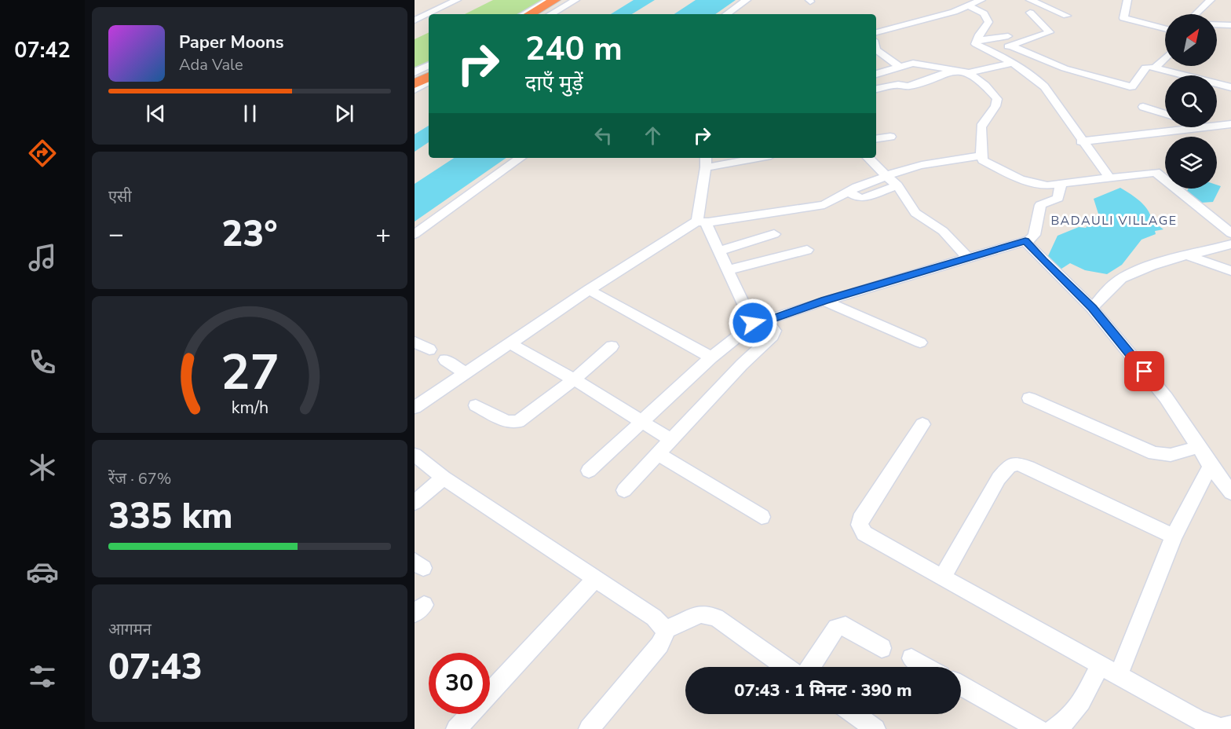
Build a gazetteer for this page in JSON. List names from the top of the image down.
{
  "districts": ["BADAULI VILLAGE"],
  "north": "top right",
  "page": {
    "tabs": "07:42",
    "turn": ["240 m", "दाएँ मुड़ें"],
    "song": ["Paper Moons", "Ada Vale"],
    "tile": [
      "एसी",
      ["रेंज · 67%", "335 km"],
      ["आगमन", "07:43"]
    ],
    "heat": ["−", "23°", "+"],
    "limit": "30",
    "trip": "07:43 · 1 मिनट · 390 m",
    "gauge": ["27", "km/h"]
  }
}
